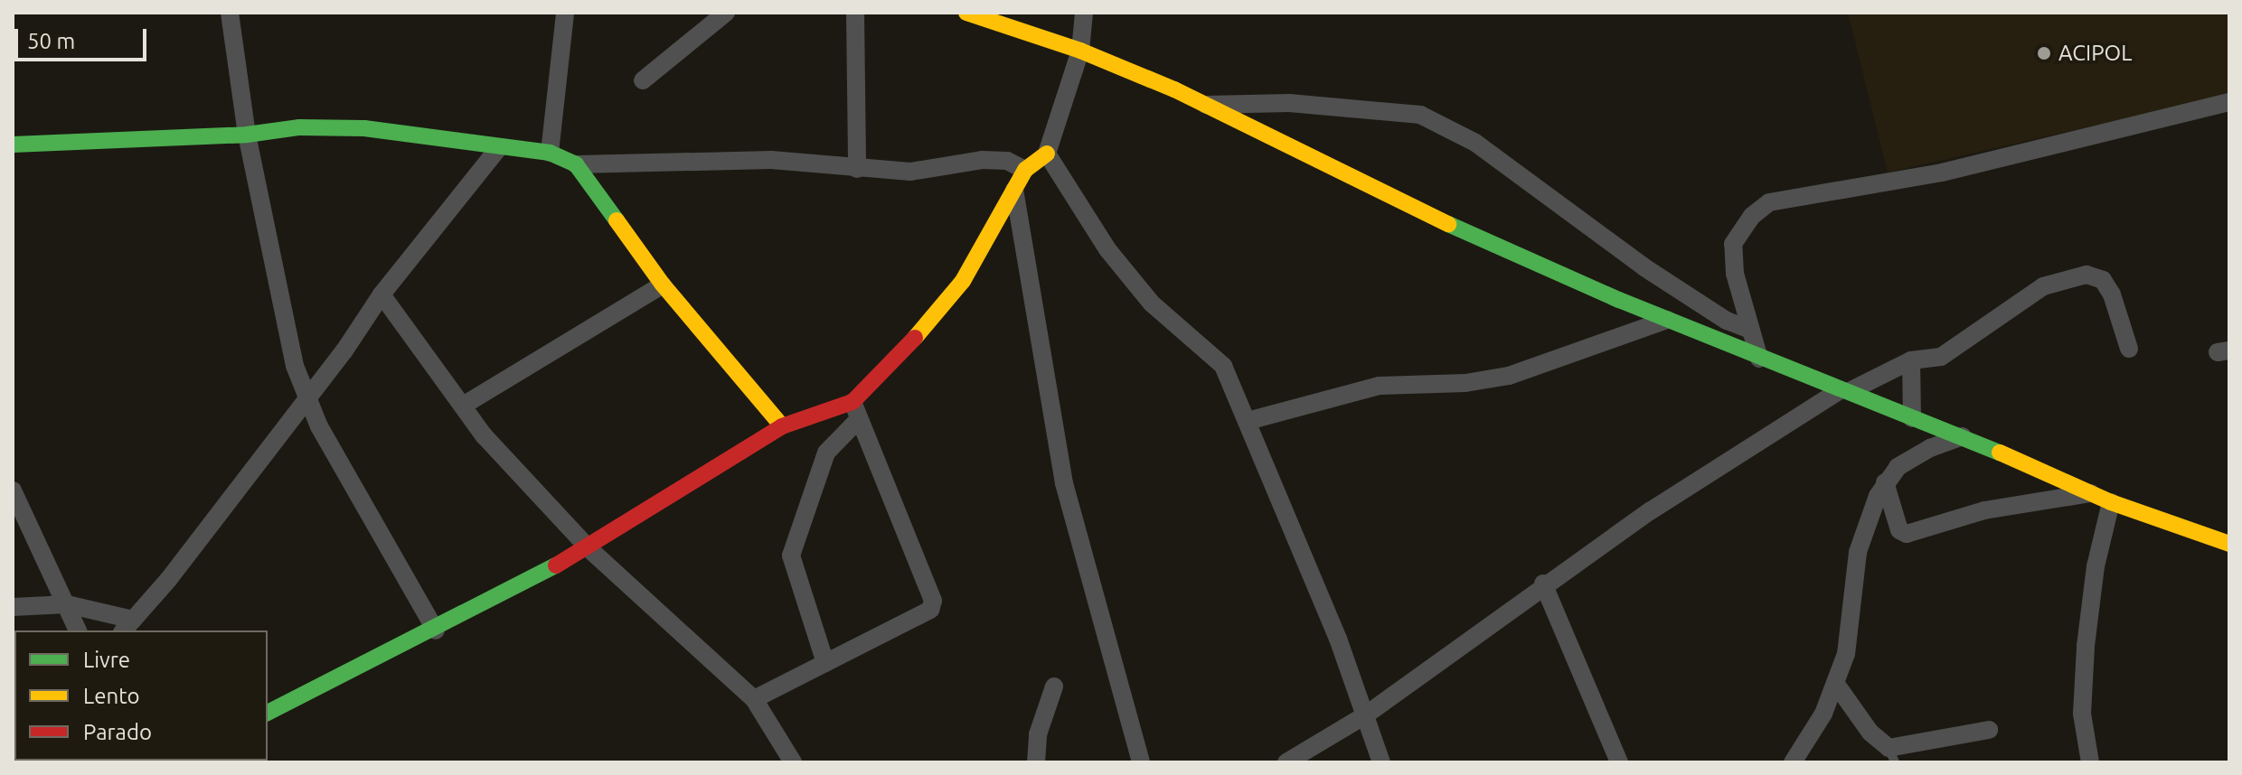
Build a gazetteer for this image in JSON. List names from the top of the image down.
{
  "places": ["ACIPOL"],
  "legend": ["Livre", "Lento", "Parado"],
  "scale_bar": "50 m"
}
